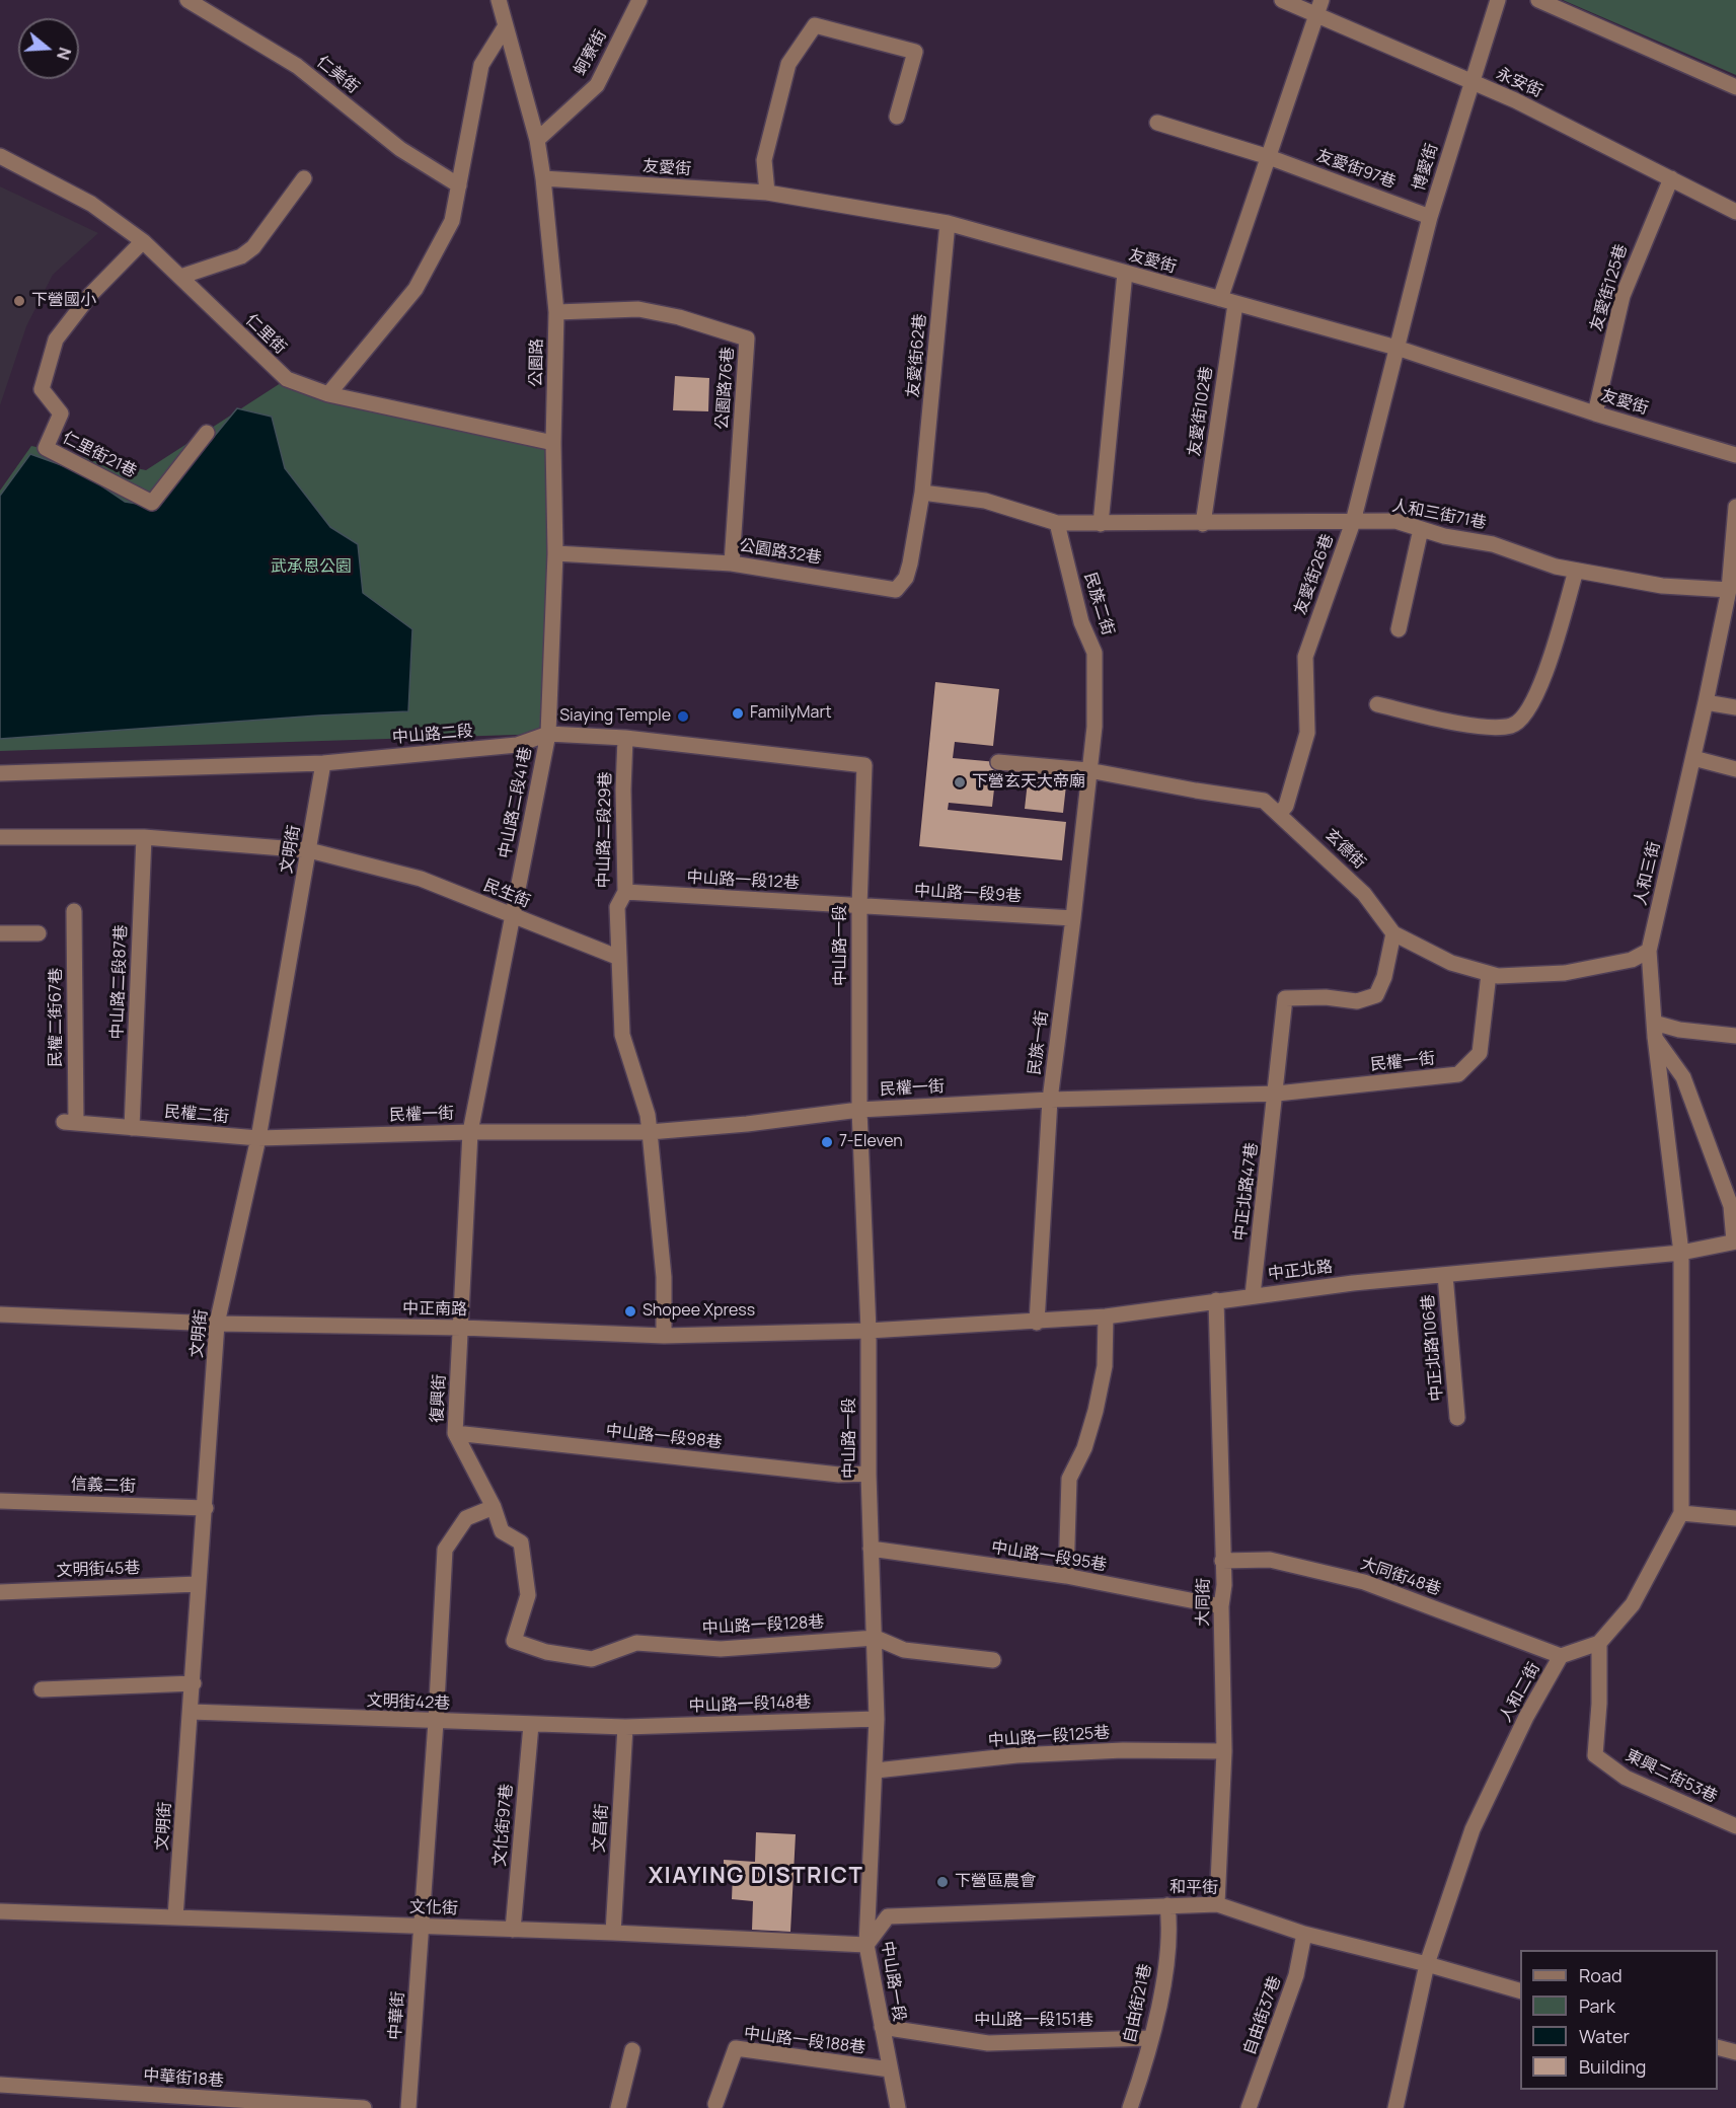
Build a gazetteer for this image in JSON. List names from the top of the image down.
{
  "streets": {
    "street": [
      "蚵寮街",
      "仁美街",
      "永安街",
      "博愛街",
      "友愛街",
      "友愛街97巷",
      "友愛街125巷",
      "仁里街",
      "友愛街62巷",
      "公園路",
      "公園路76巷",
      "友愛街102巷",
      "仁里街21巷",
      "人和三街71巷",
      "公園路32巷",
      "友愛街26巷",
      "民族二街",
      "中山路二段",
      "中山路二段41巷",
      "中山路二段29巷",
      "文明街",
      "玄德街",
      "人和三街",
      "中山路一段12巷",
      "民生街",
      "中山路一段9巷",
      "中山路一段",
      "中山路二段87巷",
      "民權二街67巷",
      "民族一街",
      "民權一街",
      "民權二街",
      "中正北路47巷",
      "中正北路",
      "中正南路",
      "中正北路106巷",
      "復興街",
      "中山路一段98巷",
      "信義二街",
      "中山路一段95巷",
      "文明街45巷",
      "大同街48巷",
      "大同街",
      "中山路一段128巷",
      "人和二街",
      "文明街42巷",
      "中山路一段148巷",
      "中山路一段125巷",
      "東興二街53巷",
      "文化街97巷",
      "文昌街",
      "和平街",
      "文化街",
      "自由街21巷",
      "中華街",
      "自由街37巷",
      "中山路一段151巷",
      "中山路一段188巷",
      "中華街18巷"
    ]
  },
  "crossings": [
    ["蚵寮街", "公園路"],
    ["永安街", "博愛街"],
    ["永安街", "友愛街125巷"],
    ["博愛街", "友愛街"],
    ["博愛街", "友愛街97巷"],
    ["博愛街", "友愛街26巷"],
    ["友愛街", "友愛街125巷"],
    ["友愛街", "友愛街62巷"],
    ["友愛街", "公園路"],
    ["友愛街", "友愛街102巷"],
    ["友愛街", "友愛街26巷"],
    ["仁里街", "公園路"],
    ["仁里街", "仁里街21巷"],
    ["友愛街62巷", "人和三街71巷"],
    ["友愛街62巷", "公園路32巷"],
    ["公園路", "公園路76巷"],
    ["公園路", "公園路32巷"],
    ["公園路", "中山路二段"],
    ["公園路", "中山路二段41巷"],
    ["公園路76巷", "公園路32巷"],
    ["友愛街102巷", "人和三街71巷"],
    ["人和三街71巷", "公園路32巷"],
    ["人和三街71巷", "友愛街26巷"],
    ["人和三街71巷", "民族二街"],
    ["人和三街71巷", "人和三街"],
    ["友愛街26巷", "玄德街"],
    ["民族二街", "玄德街"],
    ["民族二街", "民族一街"],
    ["中山路二段", "中山路二段41巷"],
    ["中山路二段", "中山路二段29巷"],
    ["中山路二段", "文明街"],
    ["中山路二段", "中山路一段"],
    ["中山路二段41巷", "民生街"],
    ["中山路二段41巷", "復興街"],
    ["中山路二段29巷", "中山路一段12巷"],
    ["中山路二段29巷", "民生街"],
    ["文明街", "民生街"],
    ["文明街", "民權一街"],
    ["文明街", "民權二街"],
    ["文明街", "中正南路"],
    ["文明街", "信義二街"],
    ["文明街", "文明街45巷"],
    ["文明街", "文明街42巷"],
    ["文明街", "文化街"],
    ["玄德街", "人和三街"],
    ["玄德街", "民族一街"],
    ["玄德街", "民權一街"],
    ["玄德街", "中正北路47巷"],
    ["人和三街", "中正北路"],
    ["中山路一段12巷", "中山路一段9巷"],
    ["中山路一段12巷", "中山路一段"],
    ["民生街", "中山路二段87巷"],
    ["民生街", "復興街"],
    ["中山路一段9巷", "中山路一段"],
    ["中山路一段9巷", "民族一街"],
    ["中山路一段", "民權一街"],
    ["中山路一段", "中正北路"],
    ["中山路一段", "中正南路"],
    ["中山路一段", "中山路一段98巷"],
    ["中山路一段", "中山路一段95巷"],
    ["中山路一段", "中山路一段128巷"],
    ["中山路一段", "中山路一段148巷"],
    ["中山路一段", "中山路一段125巷"],
    ["中山路一段", "和平街"],
    ["中山路一段", "文化街"],
    ["中山路一段", "中山路一段151巷"],
    ["中山路一段", "中山路一段188巷"],
    ["中山路二段87巷", "民權二街"],
    ["民權二街67巷", "民權二街"],
    ["民族一街", "民權一街"],
    ["民族一街", "中正北路"],
    ["民權一街", "民權二街"],
    ["民權一街", "中正北路47巷"],
    ["民權一街", "復興街"],
    ["中正北路47巷", "中正北路"],
    ["中正北路", "中正南路"],
    ["中正北路", "中正北路106巷"],
    ["中正北路", "大同街"],
    ["中正南路", "復興街"],
    ["復興街", "中山路一段98巷"],
    ["復興街", "中山路一段128巷"],
    ["中山路一段95巷", "大同街"],
    ["大同街48巷", "大同街"],
    ["大同街48巷", "人和二街"],
    ["大同街", "中山路一段125巷"],
    ["大同街", "和平街"],
    ["人和二街", "東興二街53巷"],
    ["人和二街", "和平街"],
    ["文明街42巷", "中山路一段148巷"],
    ["文明街42巷", "文化街97巷"],
    ["文明街42巷", "文昌街"],
    ["中山路一段148巷", "文昌街"],
    ["文化街97巷", "文化街"],
    ["文昌街", "文化街"],
    ["和平街", "文化街"],
    ["和平街", "自由街21巷"],
    ["和平街", "自由街37巷"],
    ["文化街", "中華街"],
    ["自由街21巷", "中山路一段151巷"]
  ],
  "districts": ["XIAYING DISTRICT"],
  "parks": ["武承恩公園"],
  "places": [
    "下營國小",
    "FamilyMart",
    "Siaying Temple",
    "下營玄天大帝廟",
    "7-Eleven",
    "Shopee Xpress",
    "下營區農會"
  ],
  "legend": [
    "Road",
    "Park",
    "Water",
    "Building"
  ],
  "north": "right"
}
